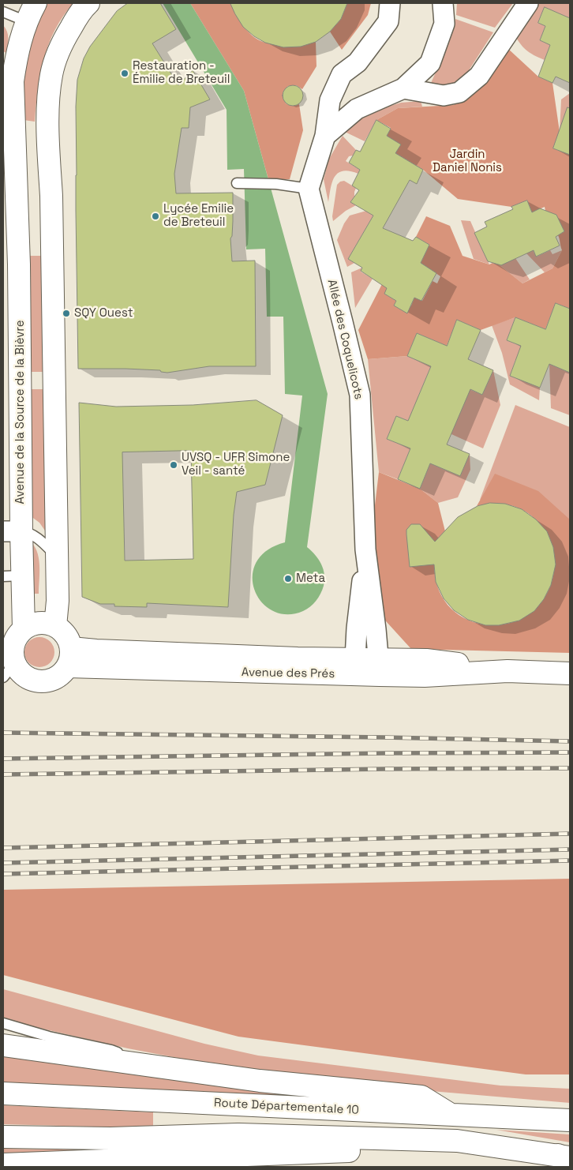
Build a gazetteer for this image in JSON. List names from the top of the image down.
{
  "streets": {
    "main road": ["Avenue de la Source de la Bièvre", "Avenue des Prés", "Route Départementale 10"],
    "street": ["Allée des Coquelicots"]
  },
  "crossings": [
    ["Avenue de la Source de la Bièvre", "Avenue des Prés"]
  ],
  "parks": ["Jardin Daniel Nonis"],
  "places": [
    "Restauration - Émilie de Breteuil",
    "Lycée Emilie de Breteuil",
    "SQY Ouest",
    "UVSQ - UFR Simone Veil - santé",
    "Meta"
  ]
}
